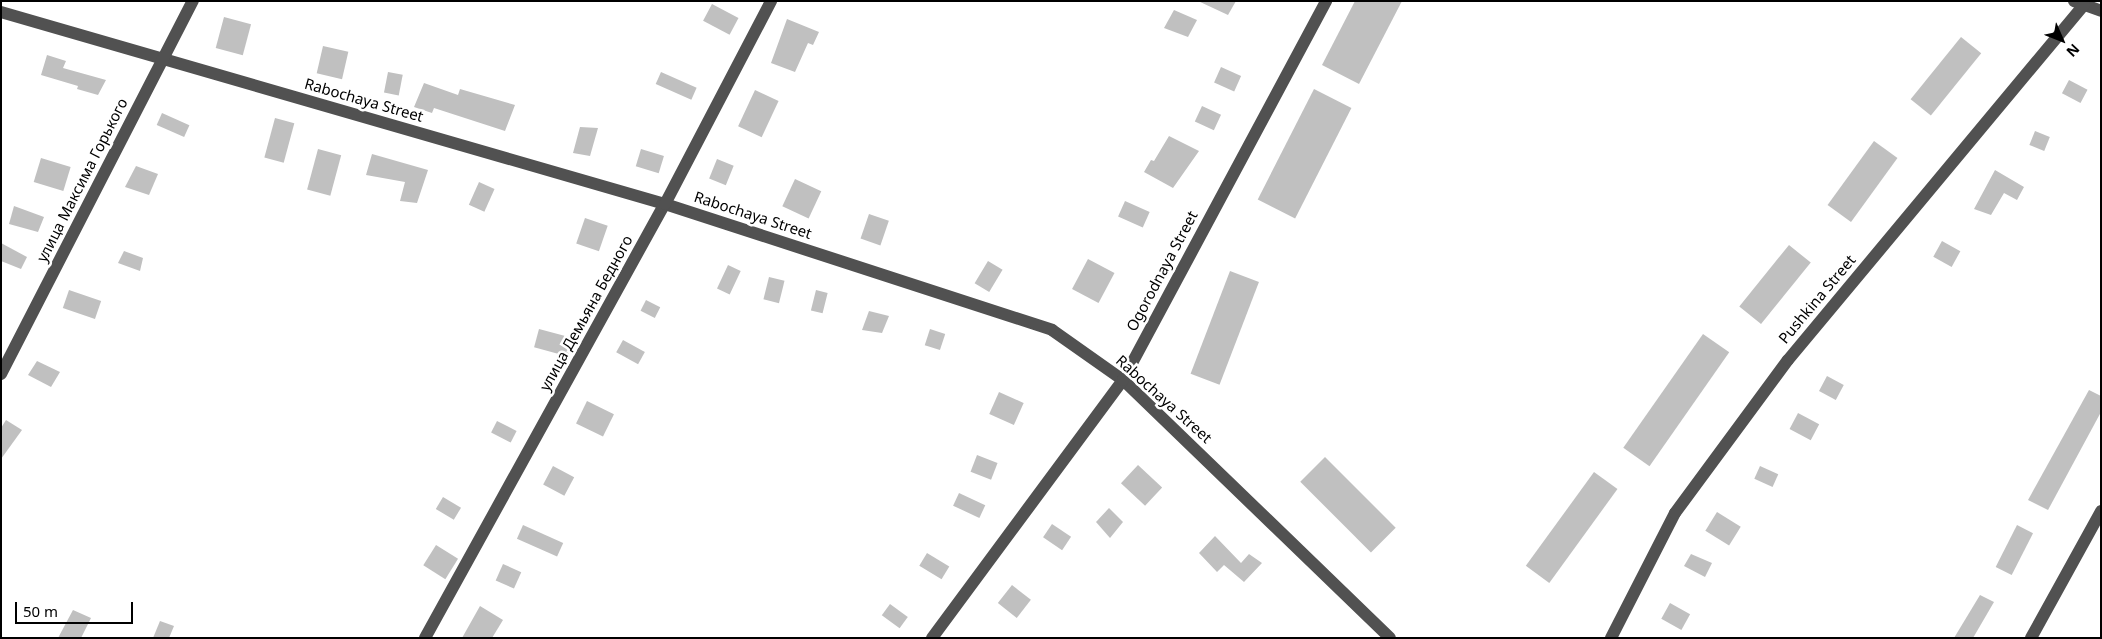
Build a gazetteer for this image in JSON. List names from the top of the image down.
{
  "streets": {
    "street": [
      "Rabochaya Street",
      "улица Максима Горького",
      "Ogorodnaya Street",
      "Pushkina Street",
      "улица Демьяна Бедного"
    ]
  },
  "crossings": [
    ["Rabochaya Street", "улица Максима Горького"],
    ["Rabochaya Street", "Ogorodnaya Street"],
    ["Rabochaya Street", "улица Демьяна Бедного"]
  ],
  "scale_bar": "50 m",
  "north": "bottom right"
}
